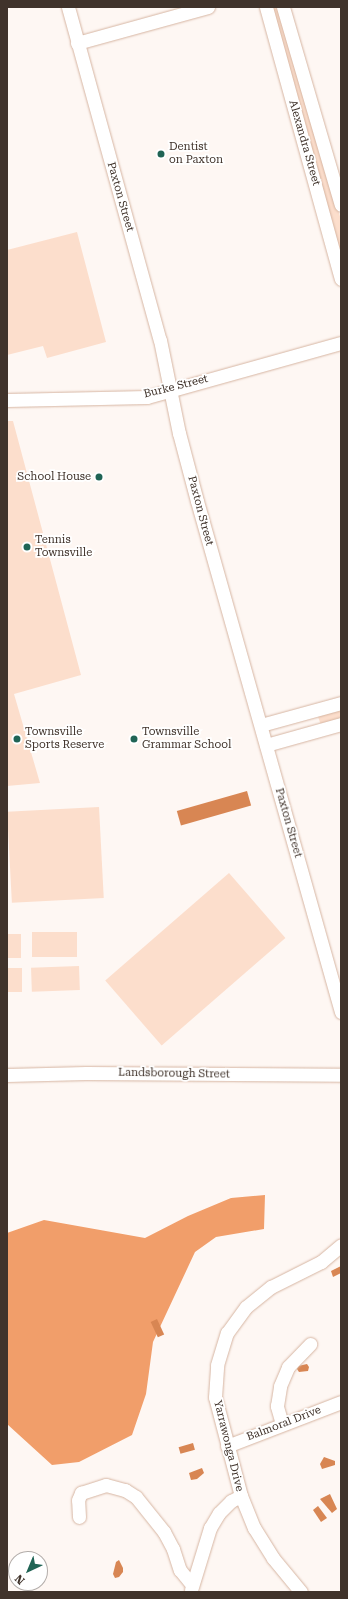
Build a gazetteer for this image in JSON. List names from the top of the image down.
{
  "streets": {
    "street": [
      "Alexandra Street",
      "Paxton Street",
      "Burke Street",
      "Landsborough Street",
      "Balmoral Drive",
      "Yarrawonga Drive"
    ]
  },
  "crossings": [
    ["Paxton Street", "Burke Street"],
    ["Balmoral Drive", "Yarrawonga Drive"]
  ],
  "places": [
    "Dentist on Paxton",
    "School House",
    "Tennis Townsville",
    "Townsville Sports Reserve",
    "Townsville Grammar School"
  ],
  "north": "bottom left"
}
